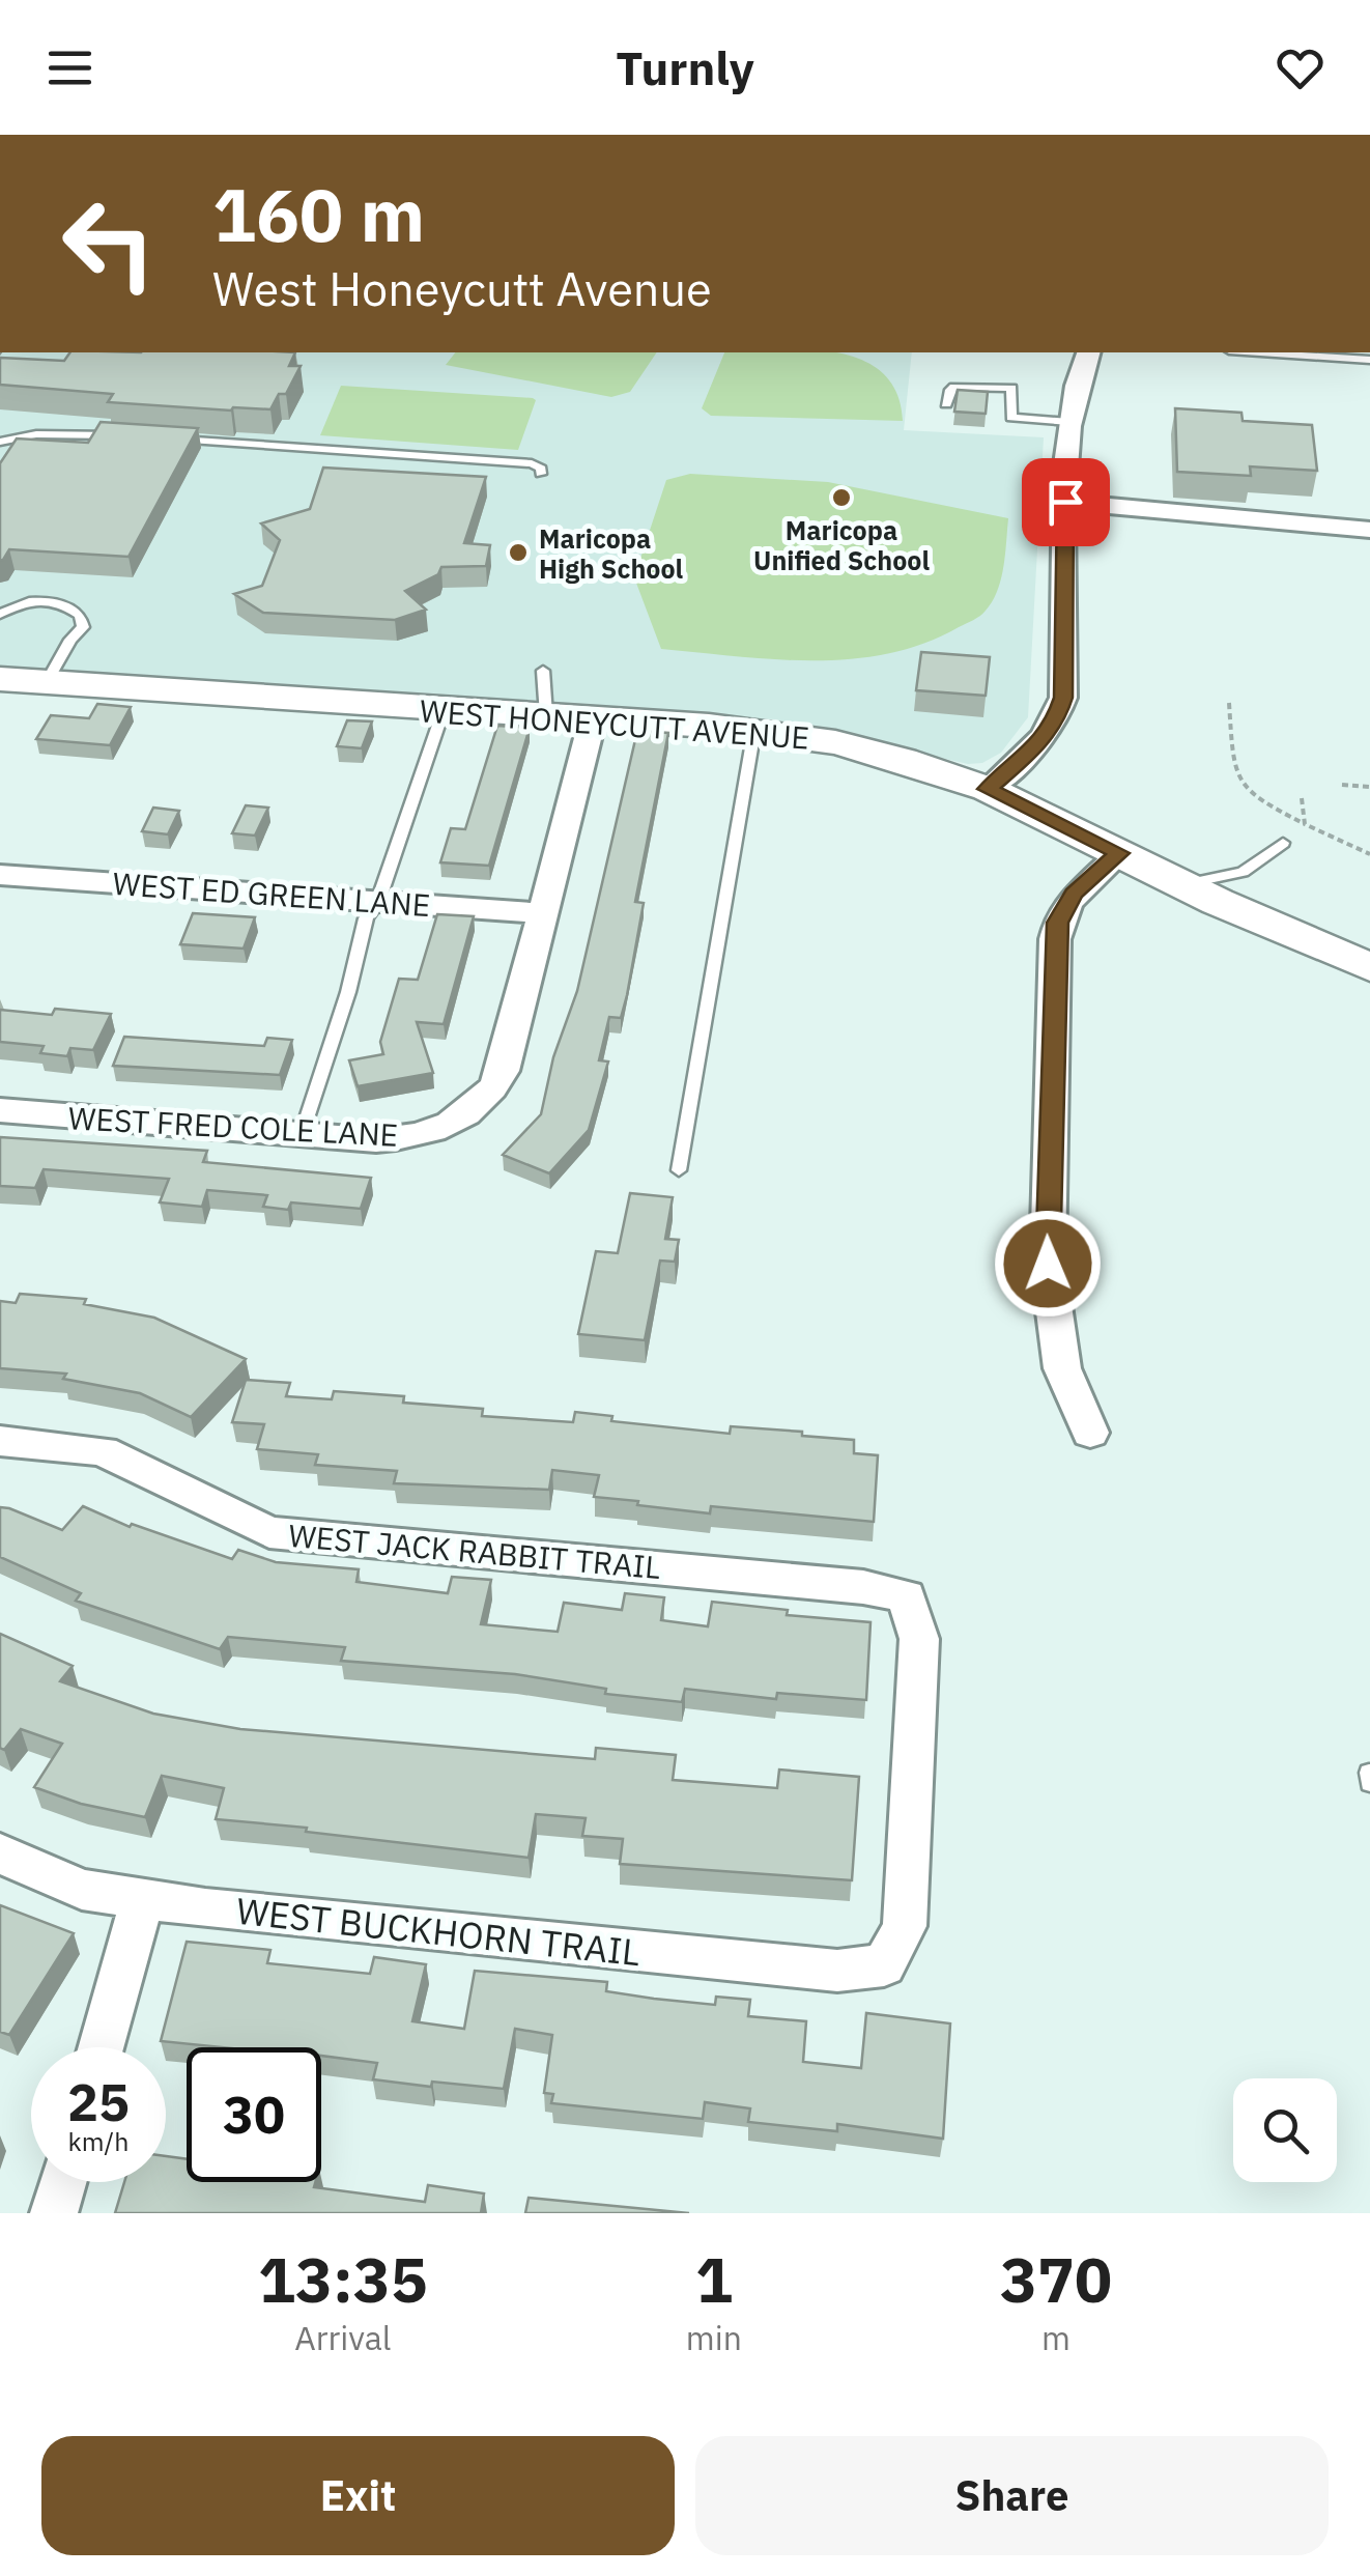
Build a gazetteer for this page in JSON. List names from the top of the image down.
{
  "streets": {
    "street": [
      "WEST HONEYCUTT AVENUE",
      "WEST ED GREEN LANE",
      "WEST FRED COLE LANE",
      "WEST JACK RABBIT TRAIL",
      "WEST BUCKHORN TRAIL"
    ]
  },
  "crossings": [
    ["WEST ED GREEN LANE", "WEST FRED COLE LANE"],
    ["WEST JACK RABBIT TRAIL", "WEST BUCKHORN TRAIL"]
  ],
  "places": ["Maricopa Unified School", "Maricopa High School"],
  "page": {
    "header": "Turnly",
    "turn": ["160 m", "West Honeycutt Avenue"],
    "speed": "25 km/h",
    "limit": "30",
    "eta": [
      "13:35",
      "Arrival",
      "1",
      "min",
      "370",
      "m"
    ],
    "buttons": ["Exit", "Share"]
  }
}
